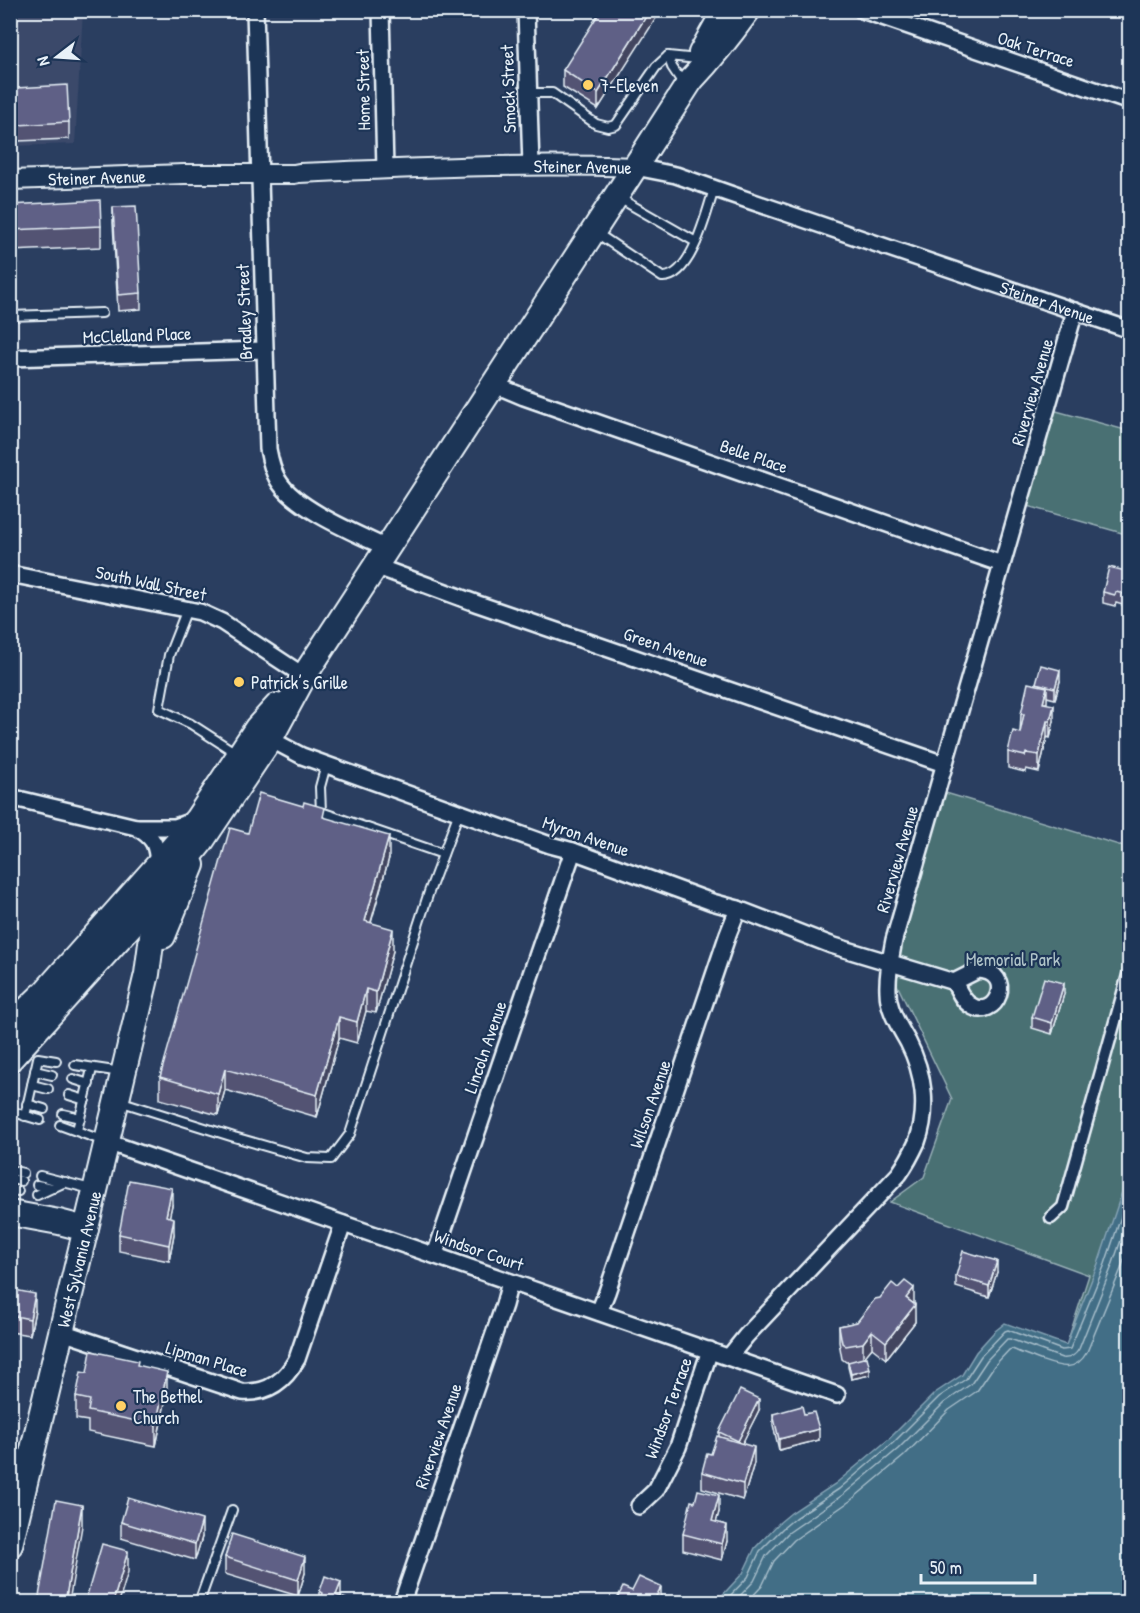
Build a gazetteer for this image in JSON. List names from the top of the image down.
{
  "streets": {
    "main road": ["West Sylvania Avenue"],
    "street": [
      "Oak Terrace",
      "Smock Street",
      "Home Street",
      "Steiner Avenue",
      "Bradley Street",
      "McClelland Place",
      "Riverview Avenue",
      "Belle Place",
      "South Wall Street",
      "Green Avenue",
      "Myron Avenue",
      "Lincoln Avenue",
      "Wilson Avenue",
      "Windsor Court",
      "Lipman Place",
      "Windsor Terrace"
    ]
  },
  "crossings": [
    ["Smock Street", "Steiner Avenue"],
    ["Home Street", "Steiner Avenue"],
    ["Steiner Avenue", "Bradley Street"],
    ["Steiner Avenue", "Riverview Avenue"],
    ["Bradley Street", "McClelland Place"],
    ["Bradley Street", "Green Avenue"],
    ["Riverview Avenue", "Belle Place"],
    ["Riverview Avenue", "Green Avenue"],
    ["Riverview Avenue", "Myron Avenue"],
    ["Riverview Avenue", "Windsor Court"],
    ["Myron Avenue", "Lincoln Avenue"],
    ["Myron Avenue", "Wilson Avenue"],
    ["Lincoln Avenue", "Windsor Court"],
    ["Wilson Avenue", "Windsor Court"],
    ["Windsor Court", "West Sylvania Avenue"],
    ["Windsor Court", "Lipman Place"],
    ["Windsor Court", "Windsor Terrace"],
    ["West Sylvania Avenue", "Lipman Place"]
  ],
  "parks": ["Memorial Park"],
  "places": ["7-Eleven", "Patrick’s Grille", "The Bethel Church"],
  "scale_bar": "50 m",
  "north": "left"
}
